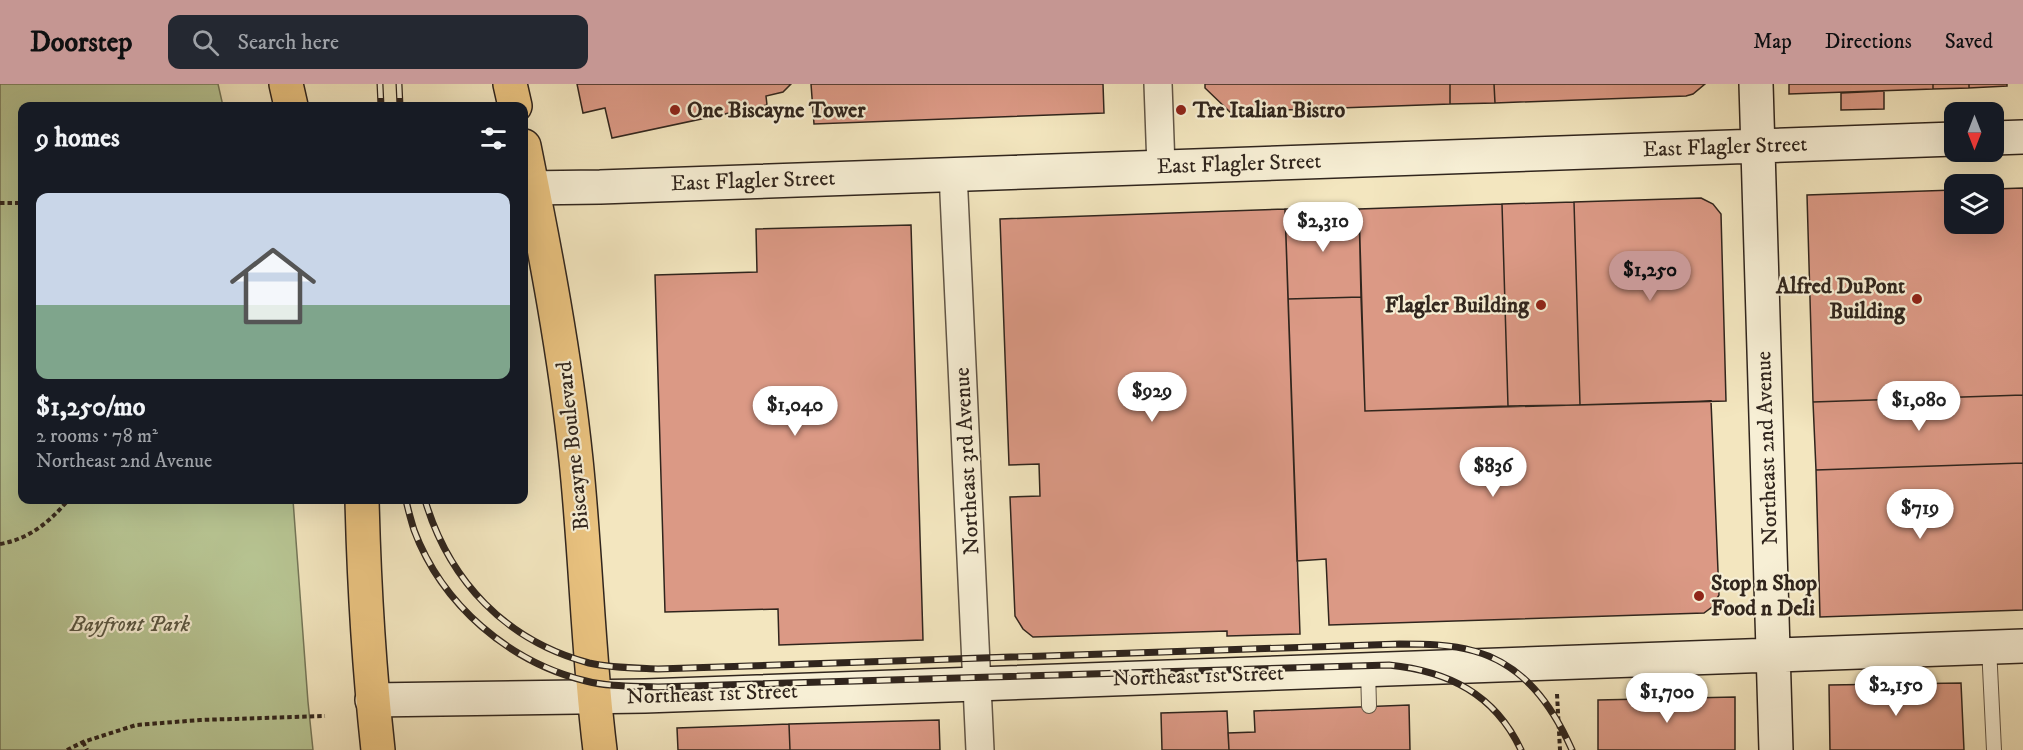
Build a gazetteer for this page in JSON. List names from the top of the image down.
{
  "streets": {
    "main road": [
      "East Flagler Street",
      "Biscayne Boulevard",
      "Northeast 2nd Avenue",
      "Northeast 1st Street"
    ],
    "street": ["Northeast 3rd Avenue"]
  },
  "crossings": [
    ["East Flagler Street", "Biscayne Boulevard"],
    ["East Flagler Street", "Northeast 2nd Avenue"],
    ["East Flagler Street", "Northeast 3rd Avenue"],
    ["Biscayne Boulevard", "Northeast 1st Street"],
    ["Northeast 2nd Avenue", "Northeast 1st Street"],
    ["Northeast 3rd Avenue", "Northeast 1st Street"]
  ],
  "parks": ["Bayfront Park"],
  "places": [
    "One Biscayne Tower",
    "Tre Italian Bistro",
    "Alfred DuPont Building",
    "Flagler Building",
    "Stop n Shop Food n Deli"
  ],
  "north": "bottom",
  "page": {
    "header": "Doorstep",
    "search": "Search here",
    "nav": ["Map", "Directions", "Saved"],
    "heading": "9 homes",
    "list": [
      {
        "name": "$1,250/mo",
        "note": "2 rooms · 78 m² · Northeast 2nd Avenue"
      }
    ],
    "price": [
      "$2,310",
      "$1,250",
      "$929",
      "$1,080",
      "$1,040",
      "$836",
      "$719",
      "$2,150",
      "$1,700"
    ]
  }
}
